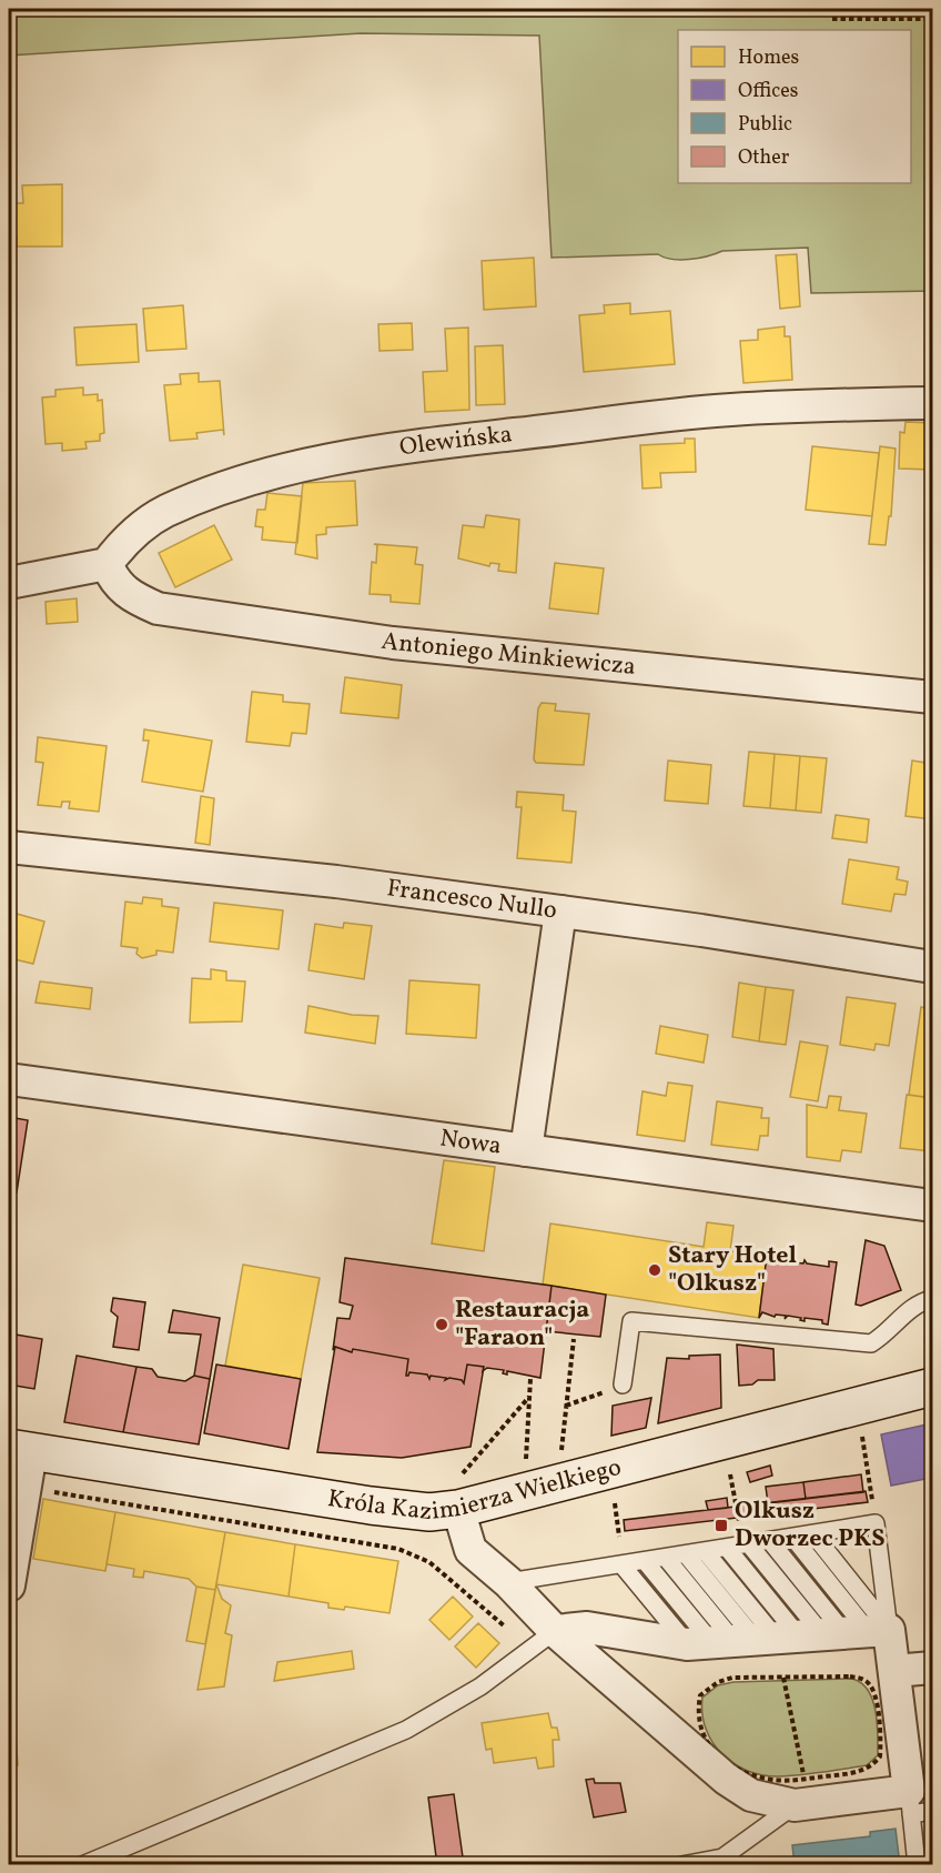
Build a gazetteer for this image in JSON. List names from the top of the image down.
{
  "streets": {
    "street": [
      "Olewińska",
      "Antoniego Minkiewicza",
      "Francesco Nullo",
      "Nowa",
      "Króla Kazimierza Wielkiego"
    ]
  },
  "crossings": [
    ["Olewińska", "Antoniego Minkiewicza"]
  ],
  "places": {
    "other": ["Stary Hotel \"Olkusz\"", "Restauracja \"Faraon\""],
    "transit": ["Olkusz Dworzec PKS"]
  },
  "legend": [
    "Homes",
    "Offices",
    "Public",
    "Other"
  ]
}
